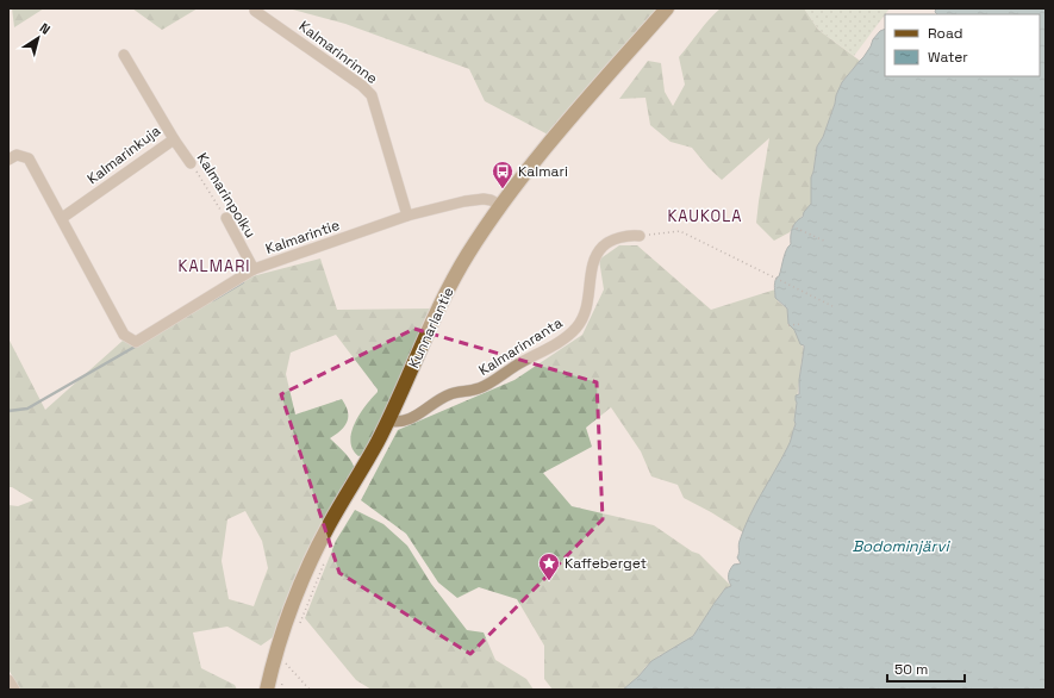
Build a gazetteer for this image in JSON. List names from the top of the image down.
{
  "streets": {
    "main road": ["Kunnarlantie"],
    "street": [
      "Kalmarinrinne",
      "Kalmarinkuja",
      "Kalmarinpolku",
      "Kalmarintie",
      "Kalmarinranta"
    ]
  },
  "crossings": [
    ["Kalmarinrinne", "Kalmarintie"],
    ["Kalmarinkuja", "Kalmarinpolku"],
    ["Kalmarinkuja", "Kalmarintie"],
    ["Kalmarinpolku", "Kalmarintie"],
    ["Kalmarintie", "Kunnarlantie"],
    ["Kunnarlantie", "Kalmarinranta"]
  ],
  "districts": ["KAUKOLA", "KALMARI"],
  "water": ["Bodominjärvi"],
  "places": {
    "bus stop": ["Kalmari"],
    "place": ["Kaffeberget"]
  },
  "legend": ["Road", "Water"],
  "scale_bar": "50 m",
  "north": "top right"
}
